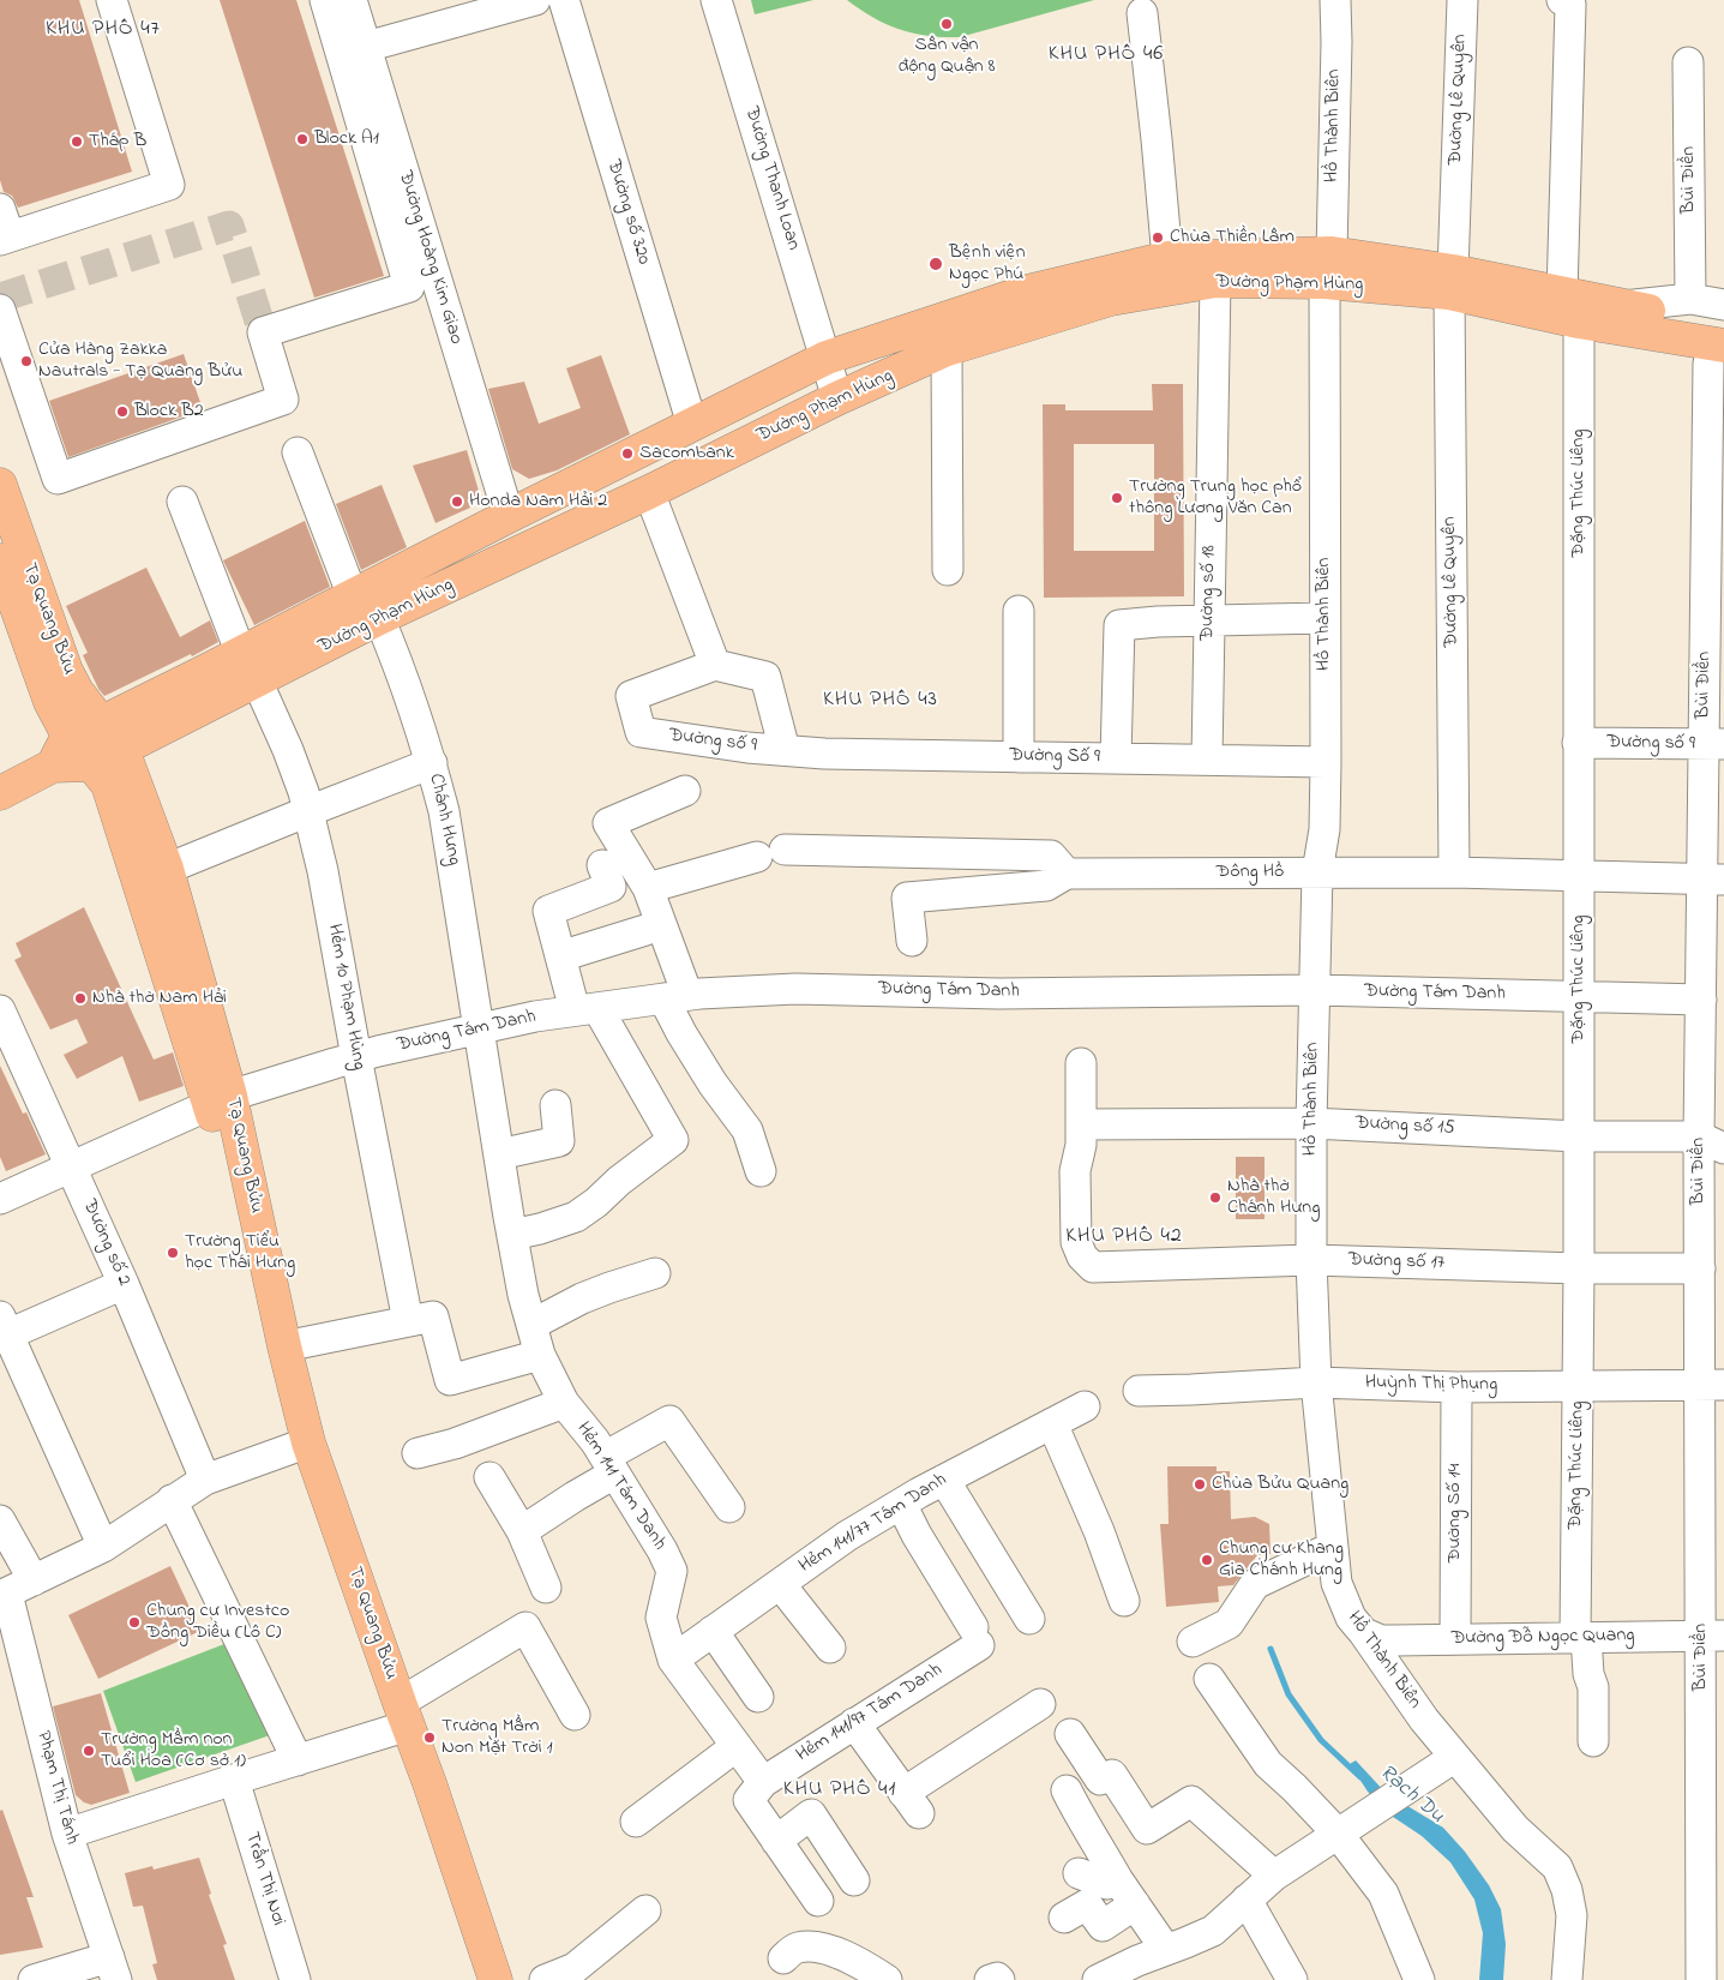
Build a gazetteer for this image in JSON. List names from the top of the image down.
{
  "streets": {
    "main road": ["Đường Phạm Hùng", "Tạ Quang Bửu"],
    "street": [
      "Đường Lê Quyên",
      "Hồ Thành Biên",
      "Đường Thanh Loan",
      "Bùi Điền",
      "Đường số 320",
      "Đường Hoàng Kim Giao",
      "Đặng Thúc Liêng",
      "Đường số 18",
      "Đường số 9",
      "Đường Số 9",
      "Chánh Hưng",
      "Đông Hồ",
      "Đường Tám Danh",
      "Hẻm 10 Phạm Hùng",
      "Đường số 15",
      "Đường số 2",
      "Đường số 17",
      "Huỳnh Thị Phụng",
      "Hẻm 141 Tám Danh",
      "Đường Số 14",
      "Hẻm 141/77 Tám Danh",
      "Đường Đỗ Ngọc Quang",
      "Hẻm 141/97 Tám Danh",
      "Phạm Thị Tánh",
      "Trần Thị Nơi"
    ]
  },
  "crossings": [
    ["Đường Lê Quyên", "Đường Phạm Hùng"],
    ["Đường Lê Quyên", "Đông Hồ"],
    ["Hồ Thành Biên", "Đường Phạm Hùng"],
    ["Hồ Thành Biên", "Đường Số 9"],
    ["Hồ Thành Biên", "Đông Hồ"],
    ["Hồ Thành Biên", "Đường Tám Danh"],
    ["Hồ Thành Biên", "Đường số 15"],
    ["Hồ Thành Biên", "Đường số 17"],
    ["Hồ Thành Biên", "Huỳnh Thị Phụng"],
    ["Hồ Thành Biên", "Đường Đỗ Ngọc Quang"],
    ["Đường Thanh Loan", "Đường Phạm Hùng"],
    ["Bùi Điền", "Đường Phạm Hùng"],
    ["Bùi Điền", "Đường số 9"],
    ["Bùi Điền", "Đông Hồ"],
    ["Bùi Điền", "Đường Tám Danh"],
    ["Bùi Điền", "Đường số 15"],
    ["Bùi Điền", "Đường số 17"],
    ["Bùi Điền", "Huỳnh Thị Phụng"],
    ["Bùi Điền", "Đường Đỗ Ngọc Quang"],
    ["Đường số 320", "Đường Phạm Hùng"],
    ["Đường Hoàng Kim Giao", "Đường Phạm Hùng"],
    ["Đường Phạm Hùng", "Đặng Thúc Liêng"],
    ["Đường Phạm Hùng", "Đường số 18"],
    ["Đường Phạm Hùng", "Tạ Quang Bửu"],
    ["Đường Phạm Hùng", "Chánh Hưng"],
    ["Đường Phạm Hùng", "Hẻm 10 Phạm Hùng"],
    ["Đặng Thúc Liêng", "Đường số 9"],
    ["Đặng Thúc Liêng", "Đông Hồ"],
    ["Đặng Thúc Liêng", "Đường Tám Danh"],
    ["Đặng Thúc Liêng", "Đường số 15"],
    ["Đặng Thúc Liêng", "Đường số 17"],
    ["Đặng Thúc Liêng", "Huỳnh Thị Phụng"],
    ["Đặng Thúc Liêng", "Đường Đỗ Ngọc Quang"],
    ["Đường số 18", "Đường Số 9"],
    ["Tạ Quang Bửu", "Đường Tám Danh"],
    ["Đường số 9", "Đường Số 9"],
    ["Chánh Hưng", "Đường Tám Danh"],
    ["Chánh Hưng", "Hẻm 141 Tám Danh"],
    ["Đường Tám Danh", "Hẻm 10 Phạm Hùng"],
    ["Đường Tám Danh", "Đường số 2"],
    ["Đường Tám Danh", "Hẻm 141 Tám Danh"],
    ["Đường số 15", "Đường số 17"],
    ["Huỳnh Thị Phụng", "Đường Số 14"],
    ["Hẻm 141 Tám Danh", "Hẻm 141/77 Tám Danh"],
    ["Hẻm 141 Tám Danh", "Hẻm 141/97 Tám Danh"],
    ["Đường Số 14", "Đường Đỗ Ngọc Quang"],
    ["Hẻm 141/77 Tám Danh", "Hẻm 141/97 Tám Danh"]
  ],
  "districts": [
    "KHU PHỐ 47",
    "KHU PHỐ 46",
    "KHU PHỐ 43",
    "KHU PHỐ 42",
    "KHU PHỐ 41"
  ],
  "water": ["Rạch Du"],
  "places": [
    "Sân vận động Quận 8",
    "Block A1",
    "Tháp B",
    "Chùa Thiền Lâm",
    "Bệnh viện Ngọc Phú",
    "Cửa Hàng Zakka Nautrals - Tạ Quang Bửu",
    "Block B2",
    "Sacombank",
    "Trường Trung học phổ thông Lương Văn Can",
    "Honda Nam Hải 2",
    "Nhà thờ Nam Hải",
    "Nhà thờ Chánh Hưng",
    "Trường Tiểu học Thái Hưng",
    "Chùa Bửu Quang",
    "Chung cư Khang Gia Chánh Hưng",
    "Chung cư Investco Đồng Diều (Lô C)",
    "Trường Mầm Non Mặt Trời 1",
    "Trường Mầm non Tuổi Hoa (Cơ sở 1)"
  ]
}
